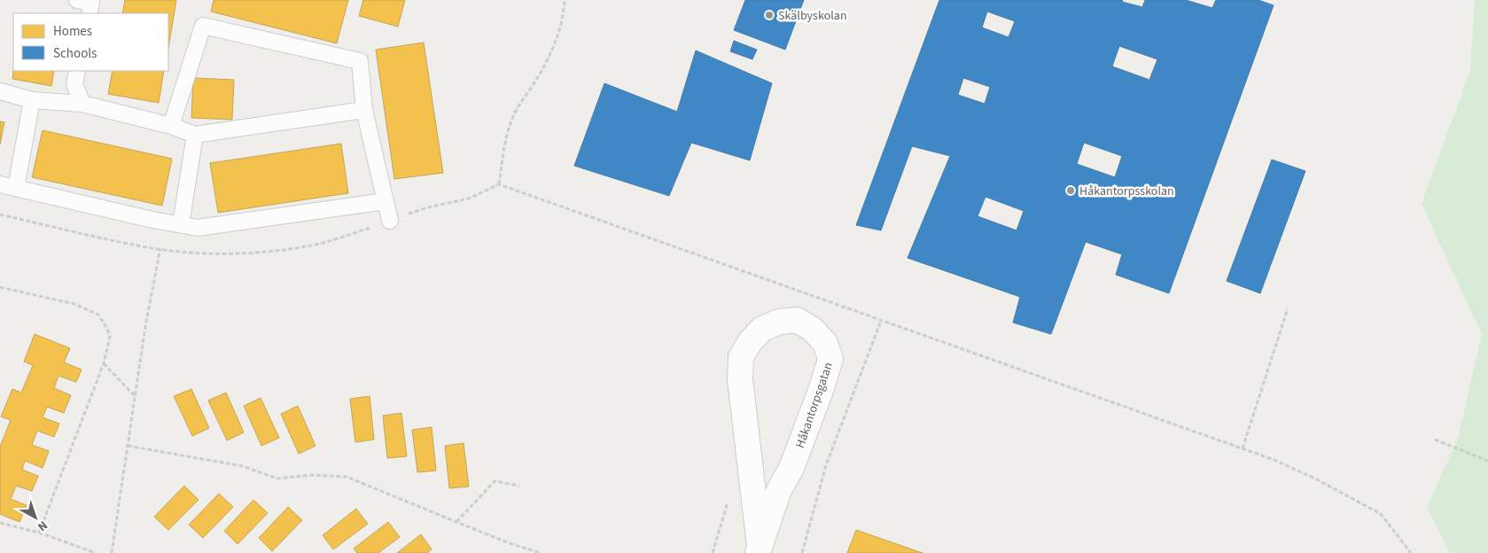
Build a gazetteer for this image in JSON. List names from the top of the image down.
{
  "streets": {
    "street": ["Håkantorpsgatan"]
  },
  "places": ["Skälbyskolan", "Håkantorpsskolan"],
  "legend": ["Homes", "Schools"],
  "north": "bottom right"
}
